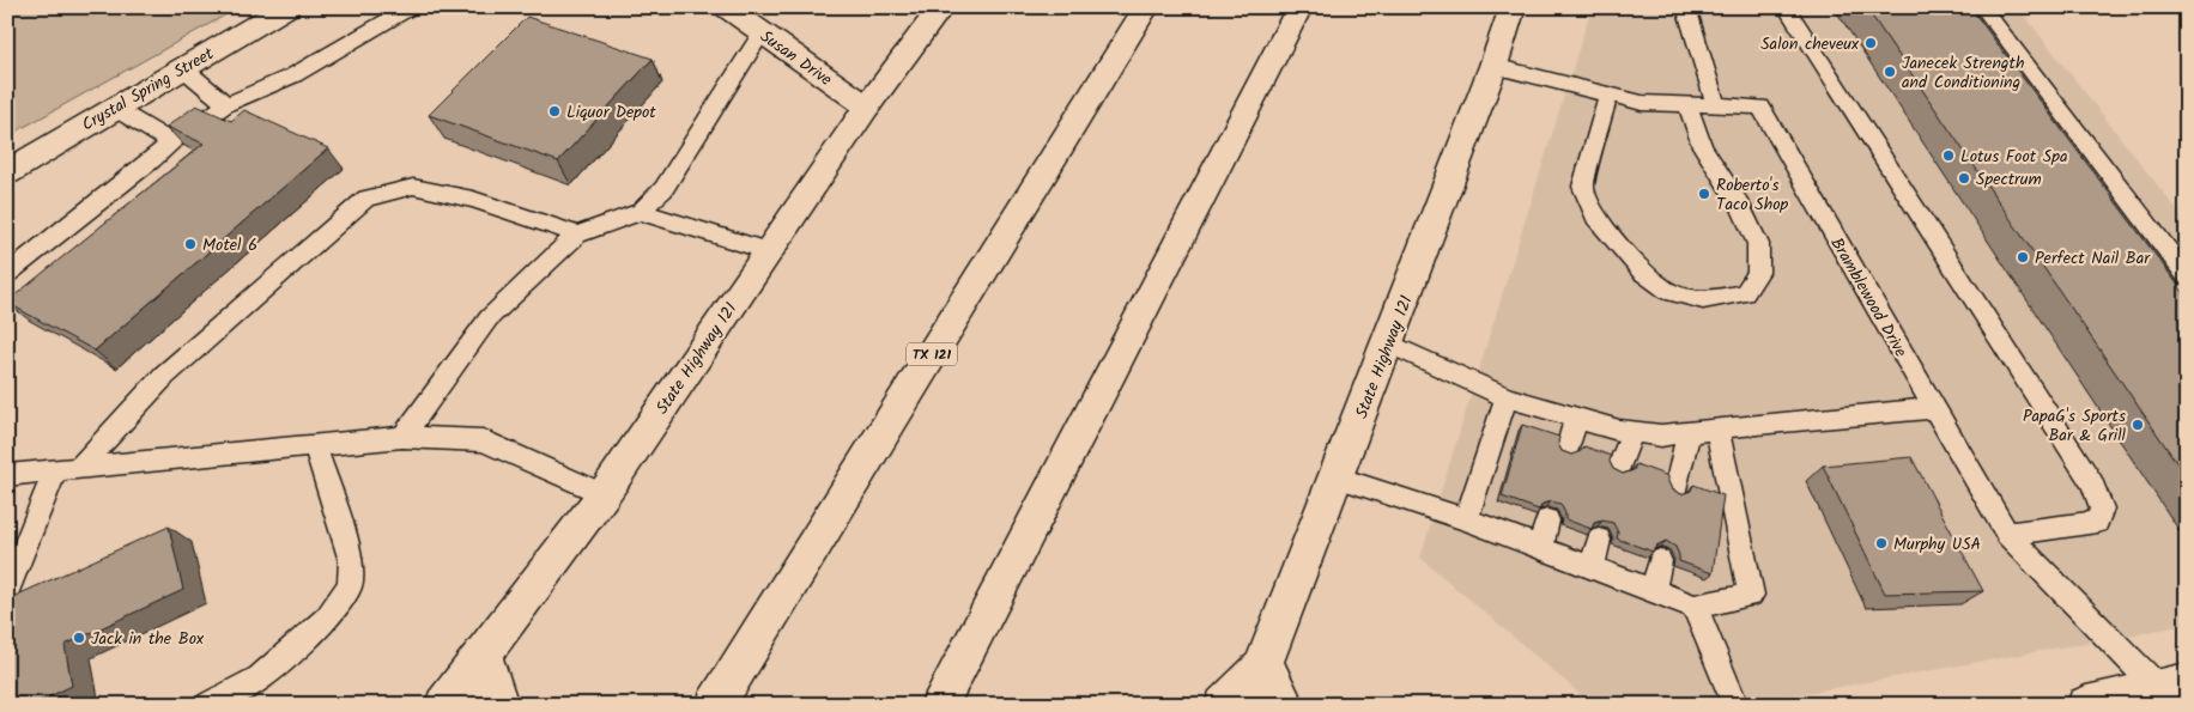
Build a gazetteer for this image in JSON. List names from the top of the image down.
{
  "streets": {
    "main road": [
      "Susan Drive",
      "Crystal Spring Street",
      "TX 121",
      "State Highway 121"
    ],
    "lane": ["Bramblewood Drive"]
  },
  "crossings": [
    ["Susan Drive", "State Highway 121"],
    ["Bramblewood Drive", "State Highway 121"]
  ],
  "places": [
    "Salon cheveux",
    "Janecek Strength and Conditioning",
    "Liquor Depot",
    "Lotus Foot Spa",
    "Spectrum",
    "Roberto's Taco Shop",
    "Motel 6",
    "Perfect Nail Bar",
    "PapaG's Sports Bar & Grill",
    "Murphy USA",
    "Jack in the Box"
  ]
}
